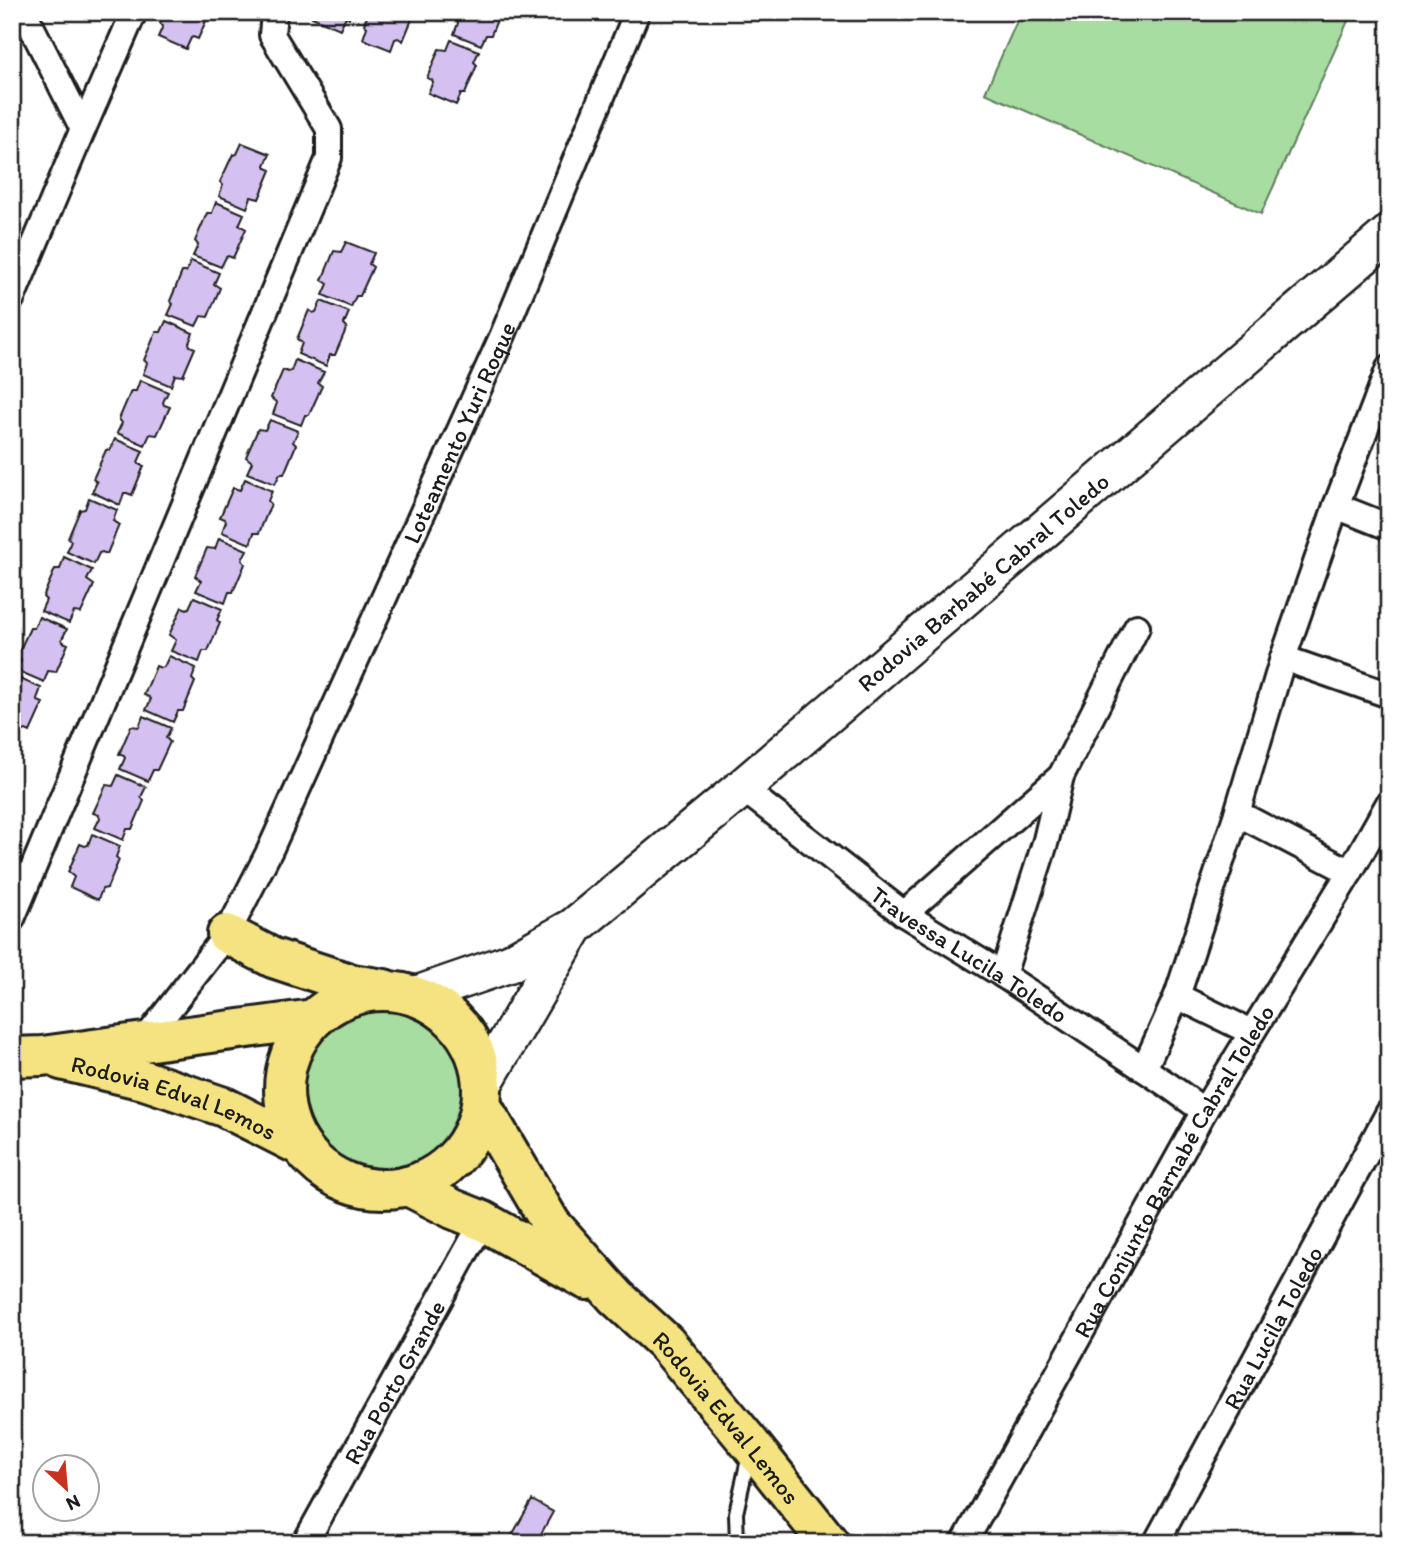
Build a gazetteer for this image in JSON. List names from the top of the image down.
{
  "streets": {
    "main road": ["Rodovia Edval Lemos"],
    "street": [
      "Loteamento Yuri Roque",
      "Rodovia Barbabé Cabral Toledo",
      "Travessa Lucila Toledo",
      "Rua Conjunto Barnabé Cabral Toledo",
      "Rua Lucila Toledo",
      "Rua Porto Grande"
    ]
  },
  "crossings": [
    ["Loteamento Yuri Roque", "Rodovia Edval Lemos"],
    ["Rodovia Barbabé Cabral Toledo", "Travessa Lucila Toledo"],
    ["Rodovia Barbabé Cabral Toledo", "Rodovia Edval Lemos"],
    ["Travessa Lucila Toledo", "Rua Conjunto Barnabé Cabral Toledo"],
    ["Rodovia Edval Lemos", "Rua Porto Grande"]
  ],
  "north": "bottom right"
}
